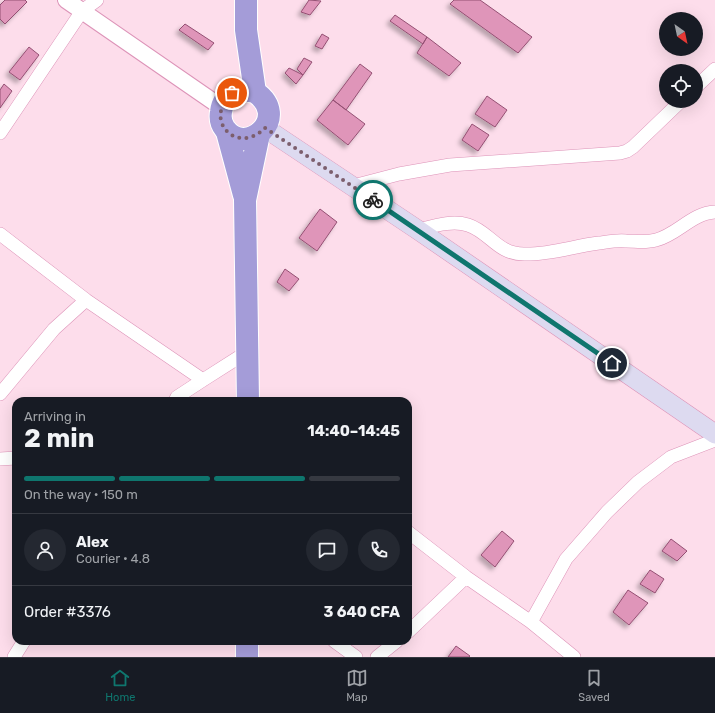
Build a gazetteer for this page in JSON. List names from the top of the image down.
{
  "north": "bottom right",
  "page": {
    "heading": ["2 min", "Arriving in", "14:40–14:45"],
    "panel": [
      "Alex",
      "Courier · 4.8",
      "Order #3376",
      "3 640 CFA"
    ],
    "bar": "On the way · 150 m",
    "tabs": ["Home", "Map", "Saved"]
  }
}
